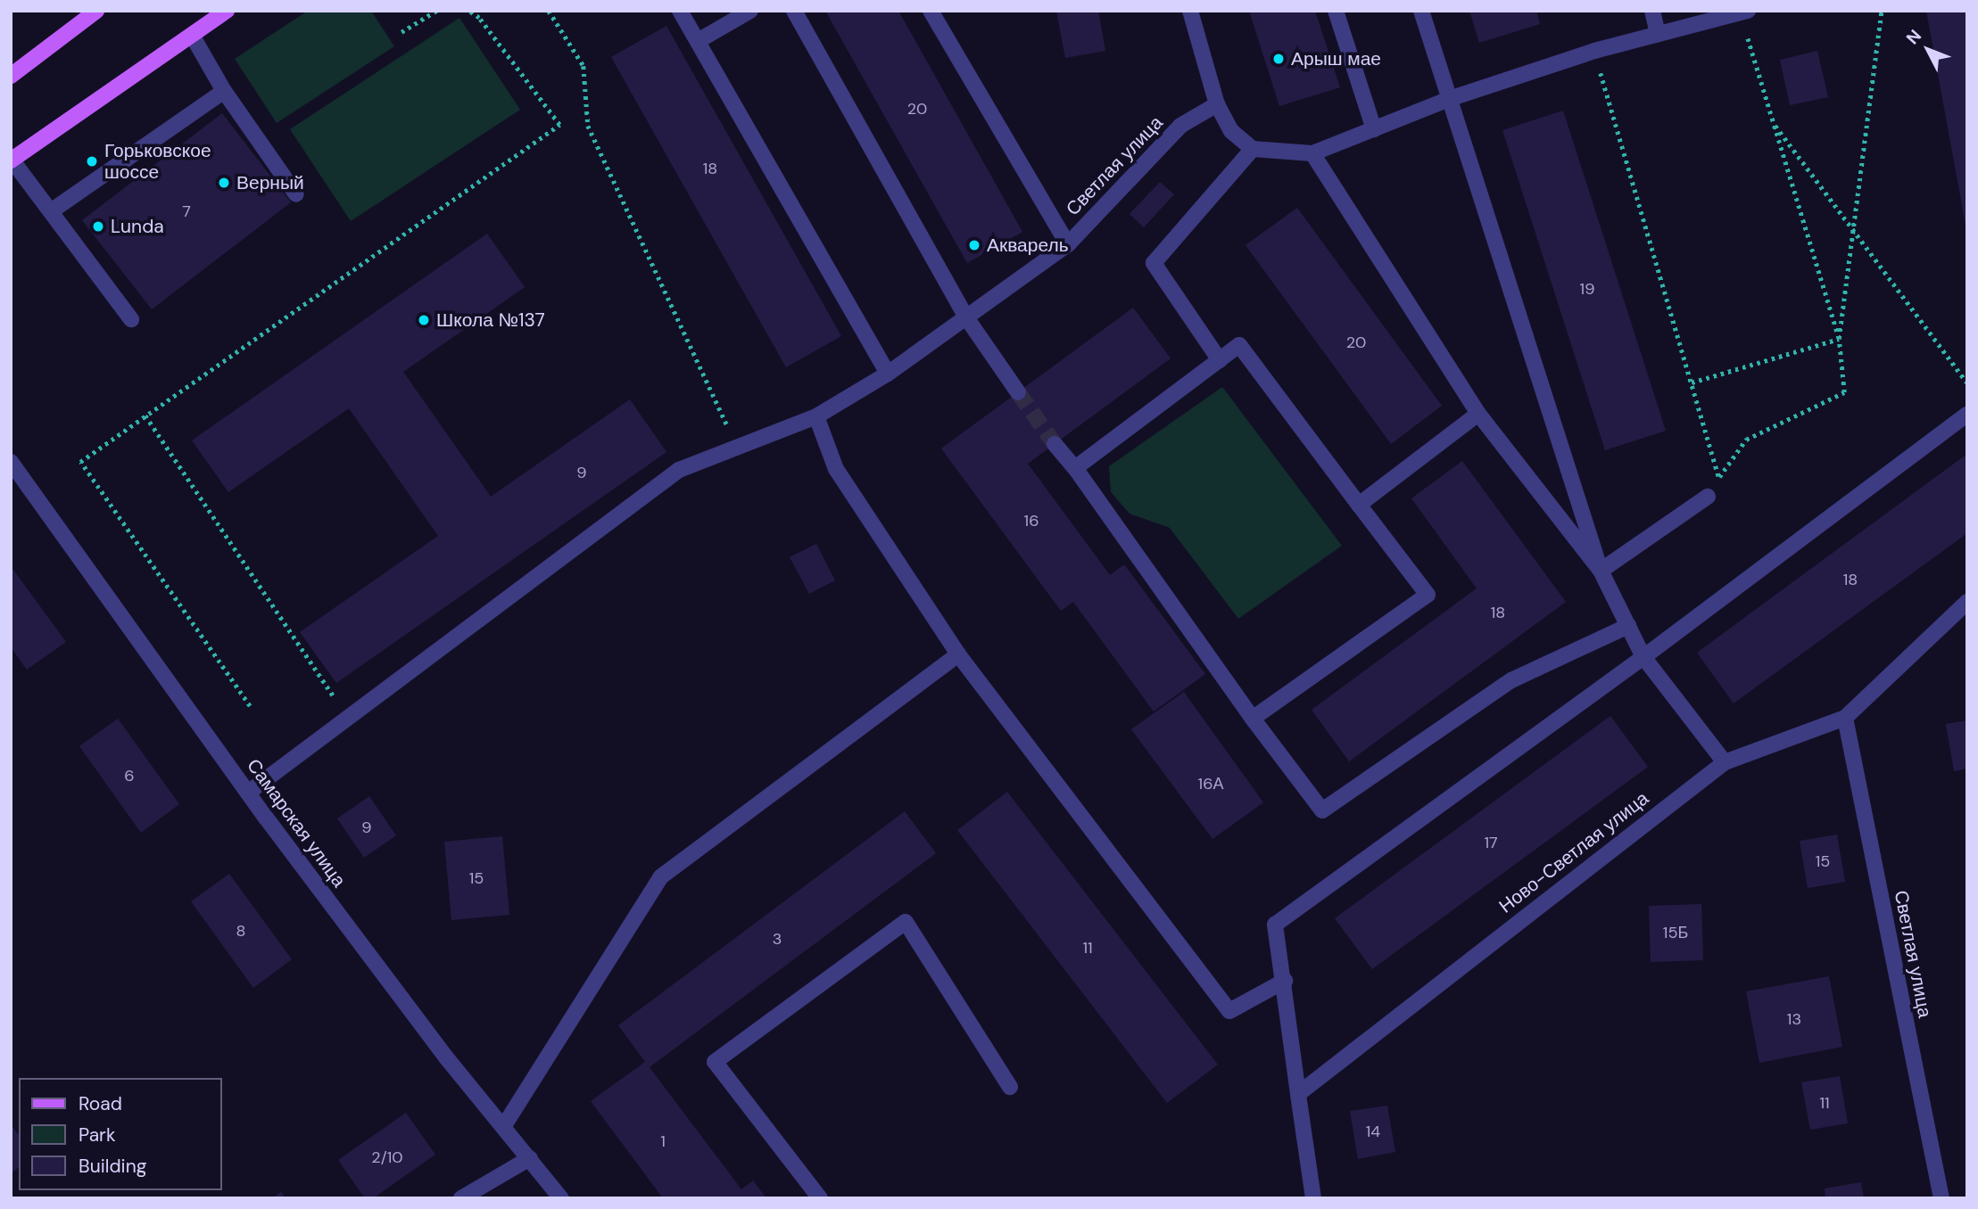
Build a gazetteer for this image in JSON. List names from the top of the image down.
{
  "streets": {
    "street": ["Светлая улица", "Самарская улица", "Ново-Светлая улица"]
  },
  "crossings": [
    ["Светлая улица", "Самарская улица"],
    ["Светлая улица", "Ново-Светлая улица"]
  ],
  "places": [
    "Арыш мае",
    "Горьковское шоссе",
    "Верный",
    "Lunda",
    "Акварель",
    "Школа №137"
  ],
  "house_numbers": [
    "20",
    "18",
    "7",
    "19",
    "20",
    "9",
    "16",
    "18",
    "18",
    "6",
    "16А",
    "9",
    "17",
    "15",
    "15",
    "8",
    "15Б",
    "3",
    "11",
    "13",
    "11",
    "14",
    "1",
    "2/10"
  ],
  "legend": ["Road", "Park", "Building"],
  "north": "top left"
}
